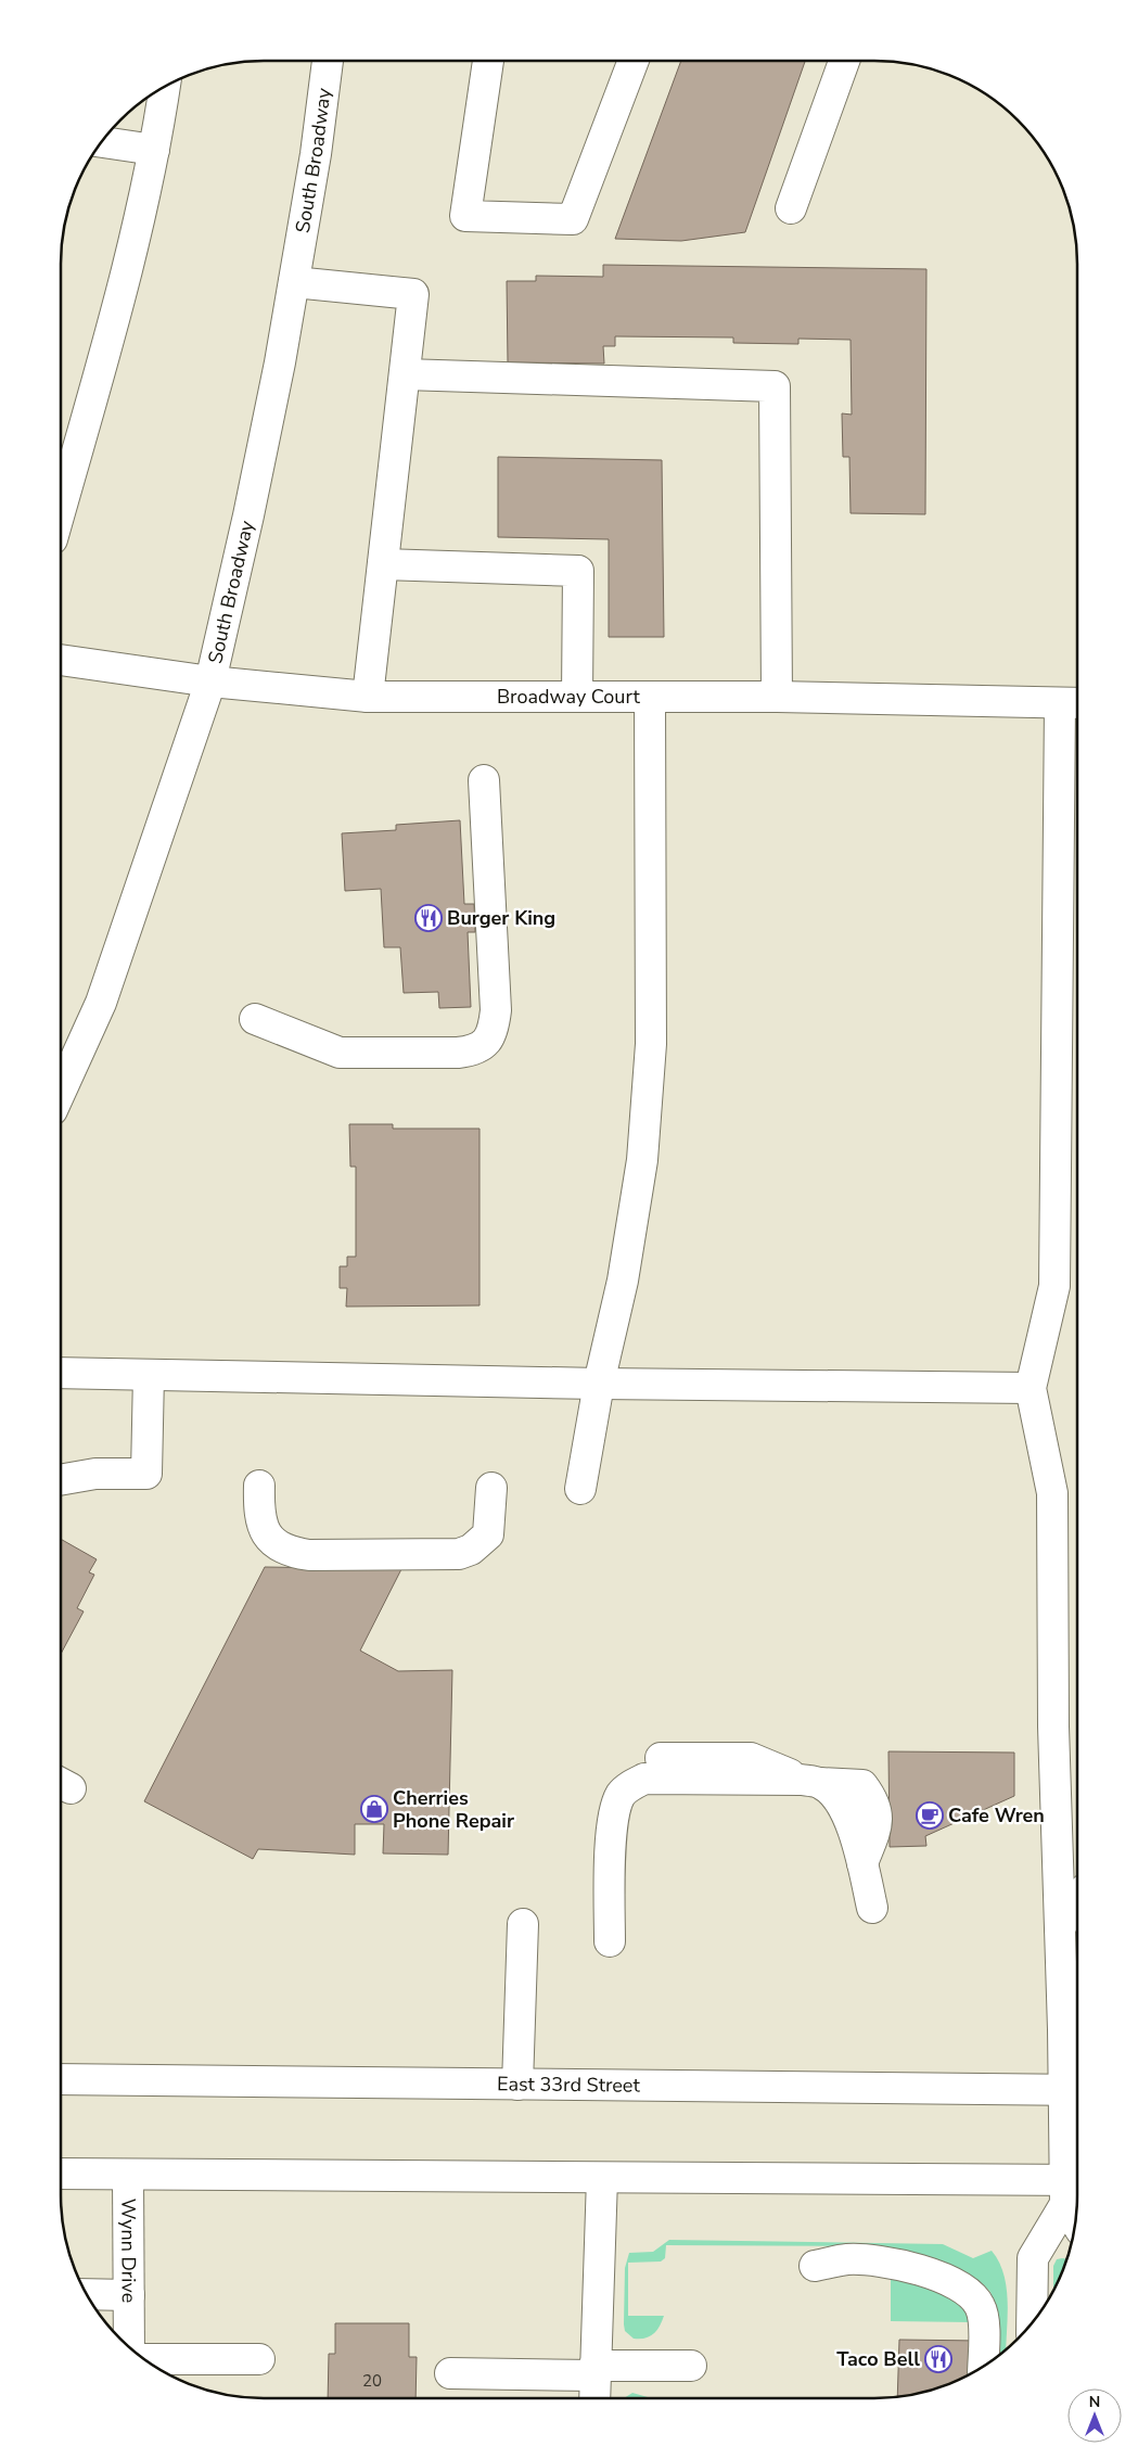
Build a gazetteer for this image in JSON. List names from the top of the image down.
{
  "streets": {
    "main road": [
      "South Broadway",
      "Broadway Court",
      "East 33rd Street",
      "Wynn Drive"
    ]
  },
  "crossings": [
    ["South Broadway", "Broadway Court"]
  ],
  "places": {
    "restaurant": ["Burger King", "Taco Bell"],
    "shop": ["Cherries Phone Repair"],
    "cafe": ["Cafe Wren"]
  },
  "house_numbers": ["20"],
  "north": "top"
}
